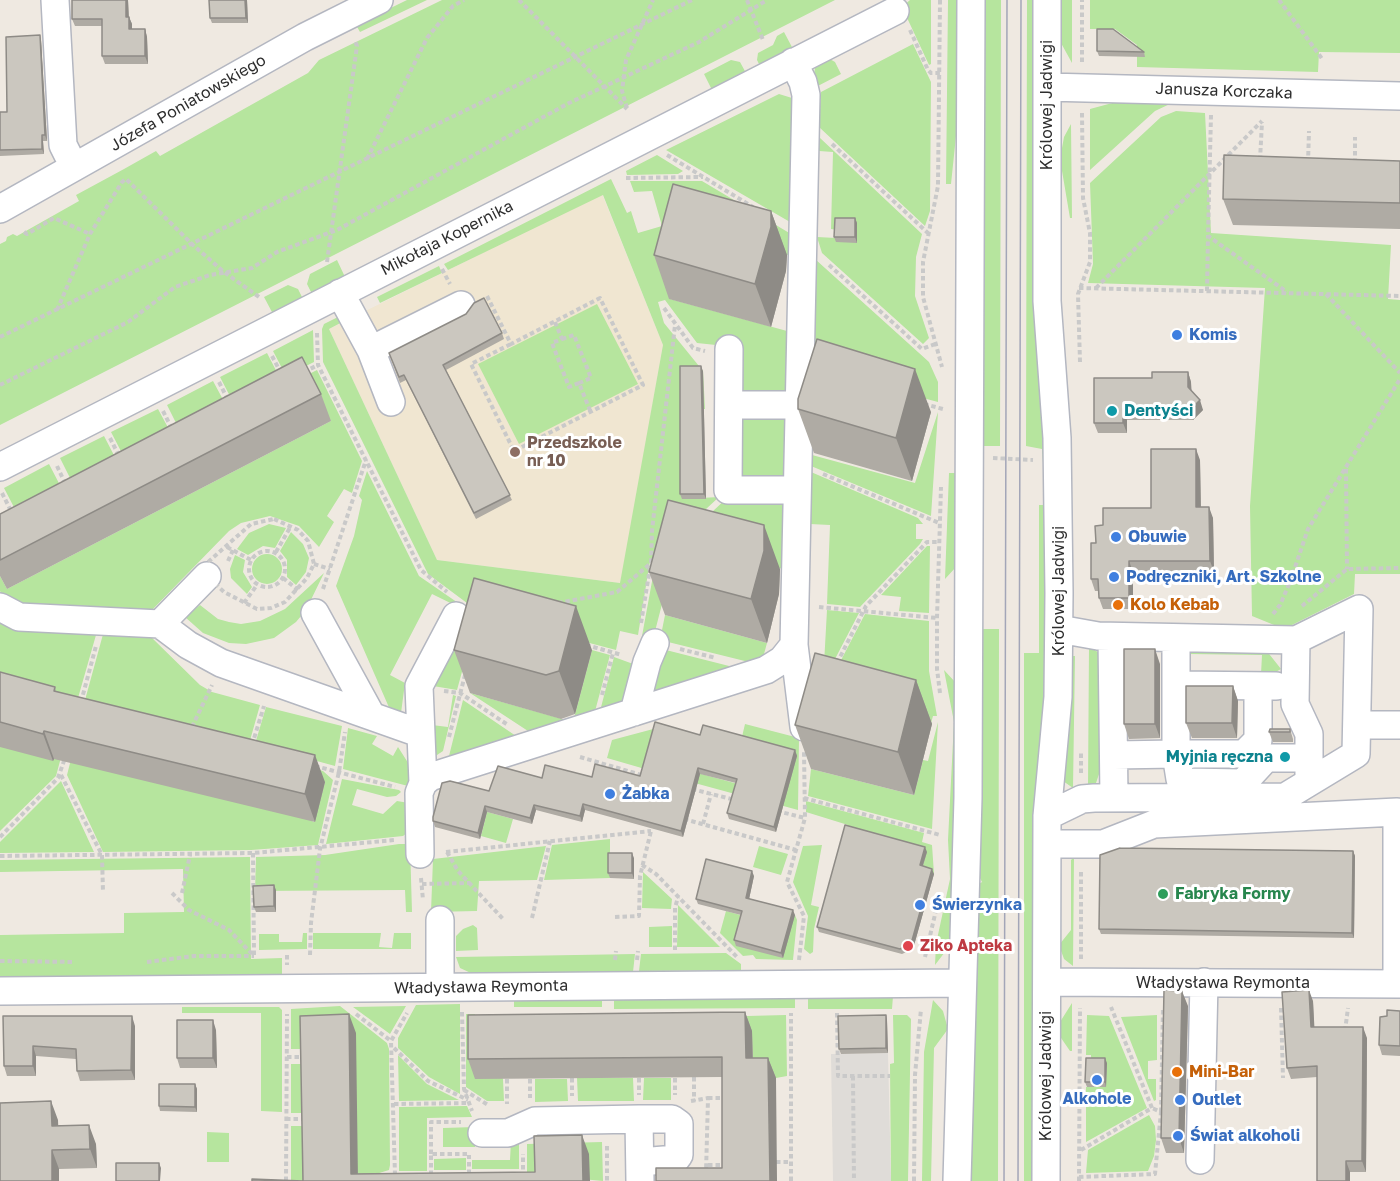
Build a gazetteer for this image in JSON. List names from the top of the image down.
{
  "streets": {
    "street": [
      "Janusza Korczaka",
      "Józefa Poniatowskiego",
      "Królowej Jadwigi",
      "Mikołaja Kopernika",
      "Władysława Reymonta"
    ]
  },
  "crossings": [
    ["Janusza Korczaka", "Królowej Jadwigi"],
    ["Królowej Jadwigi", "Władysława Reymonta"]
  ],
  "places": [
    "Komis",
    "Dentyści",
    "Przedszkole nr 10",
    "Obuwie",
    "Podręczniki, Art. Szkolne",
    "Kolo Kebab",
    "Myjnia ręczna",
    "Żabka",
    "Fabryka Formy",
    "Świerzynka",
    "Ziko Apteka",
    "Mini-Bar",
    "Alkohole",
    "Outlet",
    "Świat alkoholi"
  ]
}
